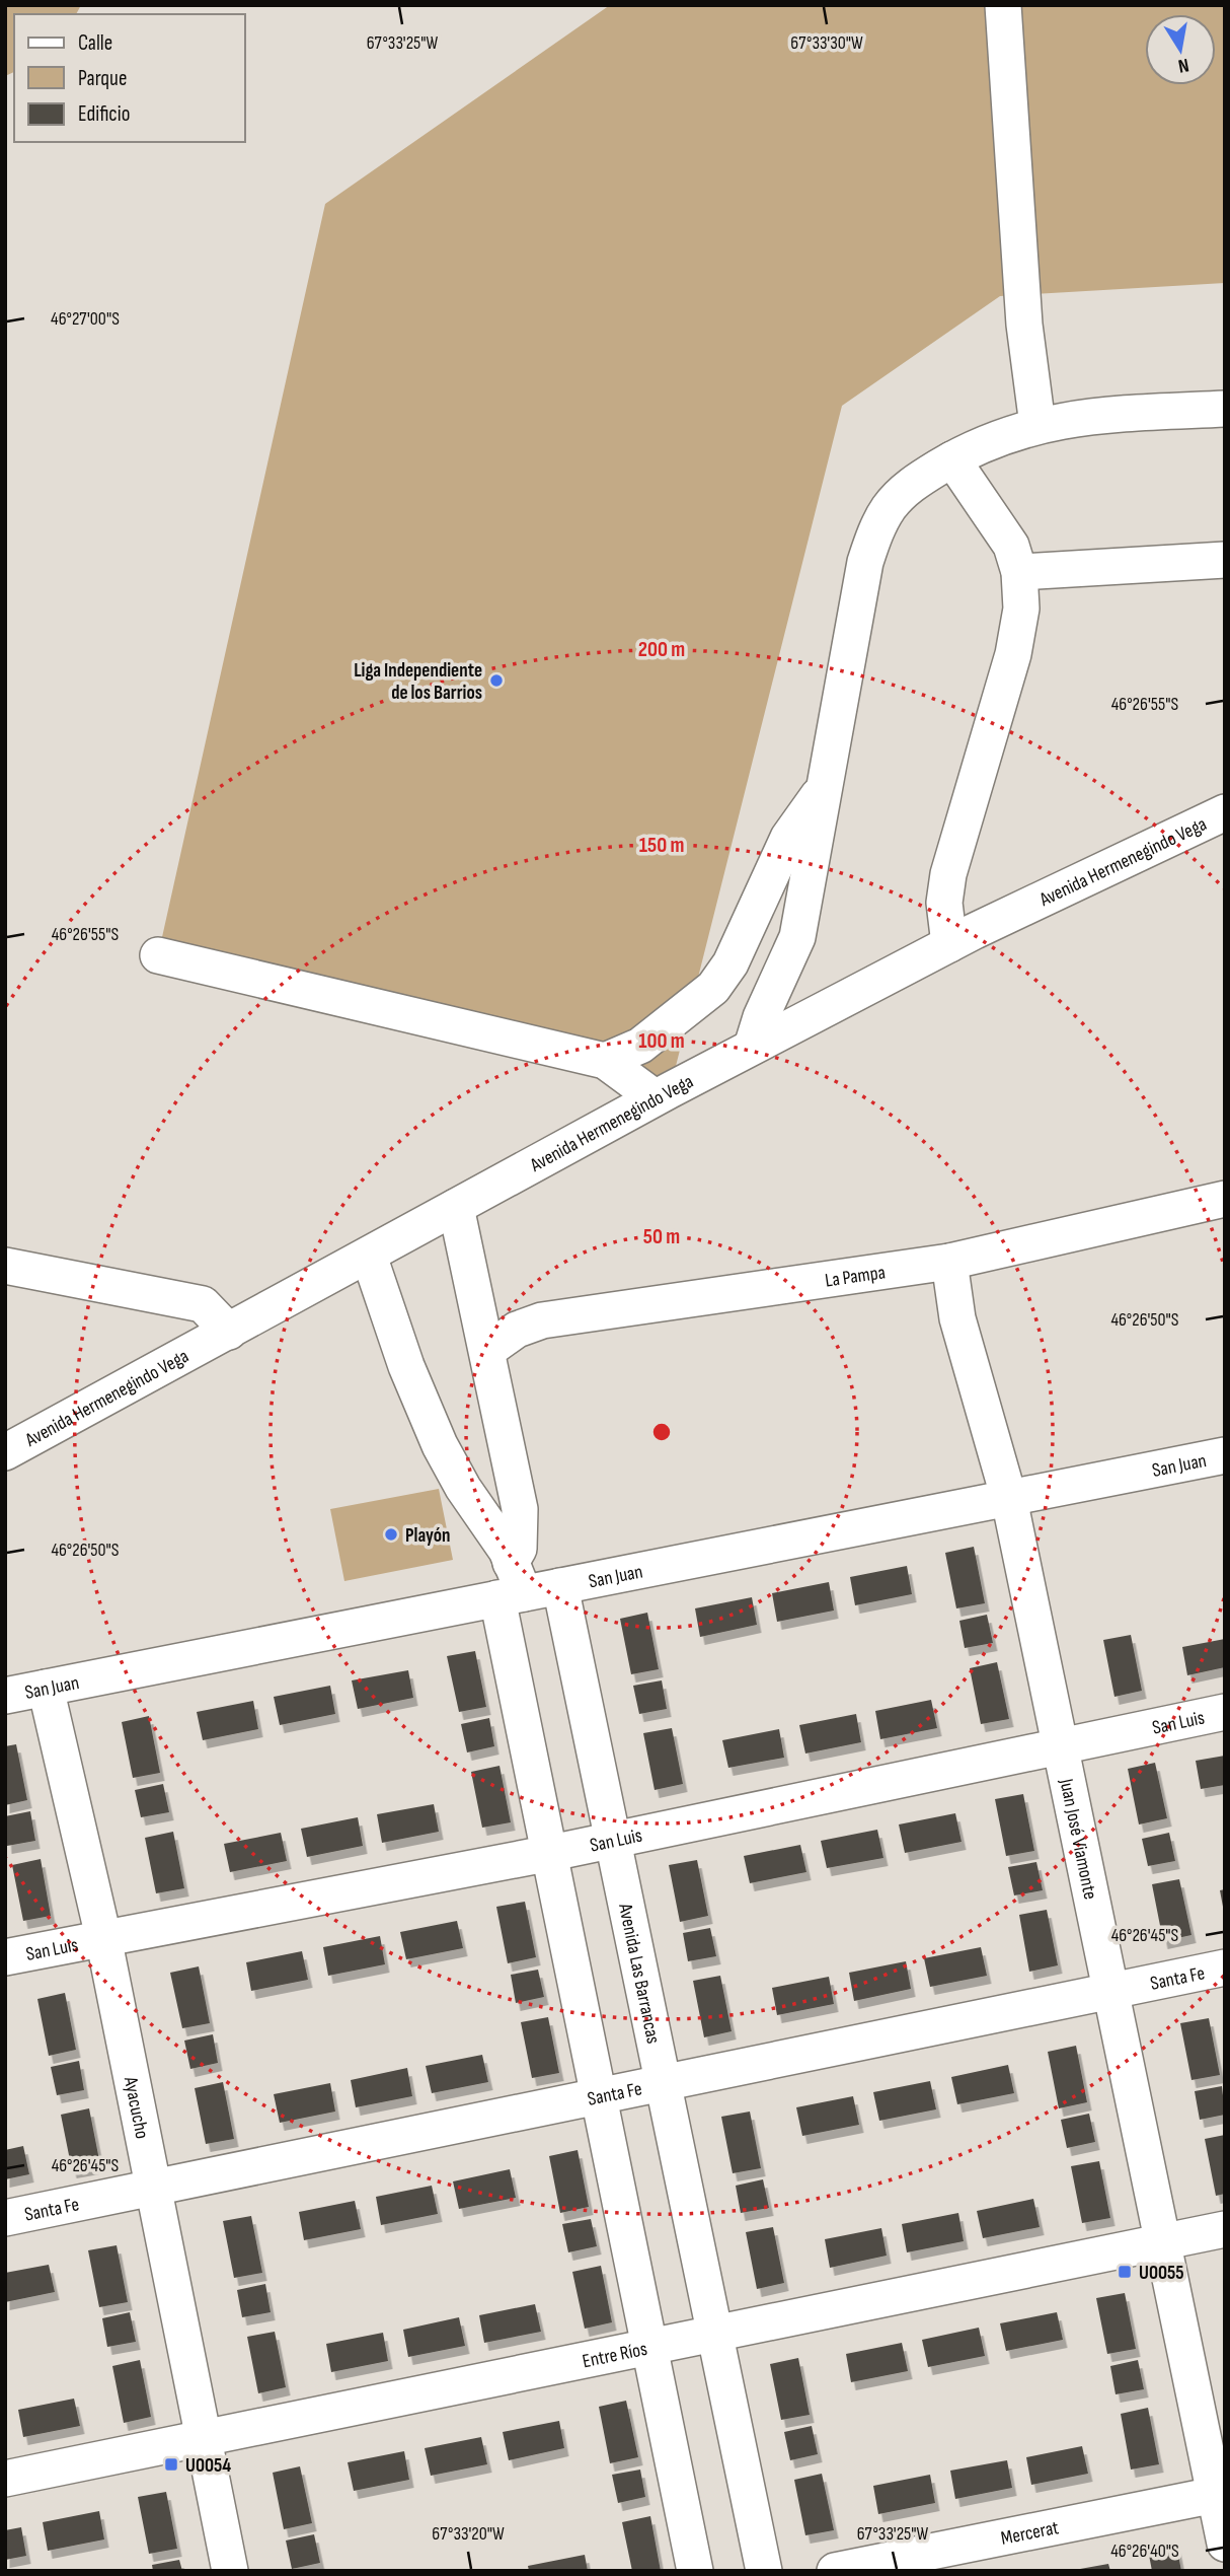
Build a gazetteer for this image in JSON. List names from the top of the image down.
{
  "streets": {
    "street": [
      "Avenida Hermenegindo Vega",
      "La Pampa",
      "San Juan",
      "San Luis",
      "Juan José Viamonte",
      "Avenida Las Barrancas",
      "Santa Fe",
      "Ayacucho",
      "Entre Ríos",
      "Mercerat"
    ]
  },
  "crossings": [
    ["La Pampa", "Juan José Viamonte"],
    ["San Juan", "Juan José Viamonte"],
    ["San Juan", "Avenida Las Barrancas"],
    ["San Juan", "Ayacucho"],
    ["San Luis", "Juan José Viamonte"],
    ["San Luis", "Avenida Las Barrancas"],
    ["San Luis", "Ayacucho"],
    ["Juan José Viamonte", "Santa Fe"],
    ["Juan José Viamonte", "Entre Ríos"],
    ["Juan José Viamonte", "Mercerat"],
    ["Avenida Las Barrancas", "Santa Fe"],
    ["Avenida Las Barrancas", "Entre Ríos"],
    ["Santa Fe", "Ayacucho"],
    ["Ayacucho", "Entre Ríos"]
  ],
  "places": {
    "other": ["Liga Independiente de los Barrios", "Playón"],
    "transit": ["U0055", "U0054"]
  },
  "legend": ["Calle", "Parque", "Edificio"],
  "north": "bottom",
  "coordinates": [
    "67°33'25\"W",
    "67°33'30\"W",
    "46°27'00\"S",
    "46°26'55\"S",
    "46°26'50\"S",
    "46°26'45\"S",
    "67°33'20\"W",
    "46°26'40\"S"
  ],
  "rings": [
    "200 m",
    "150 m",
    "100 m",
    "50 m"
  ]
}
